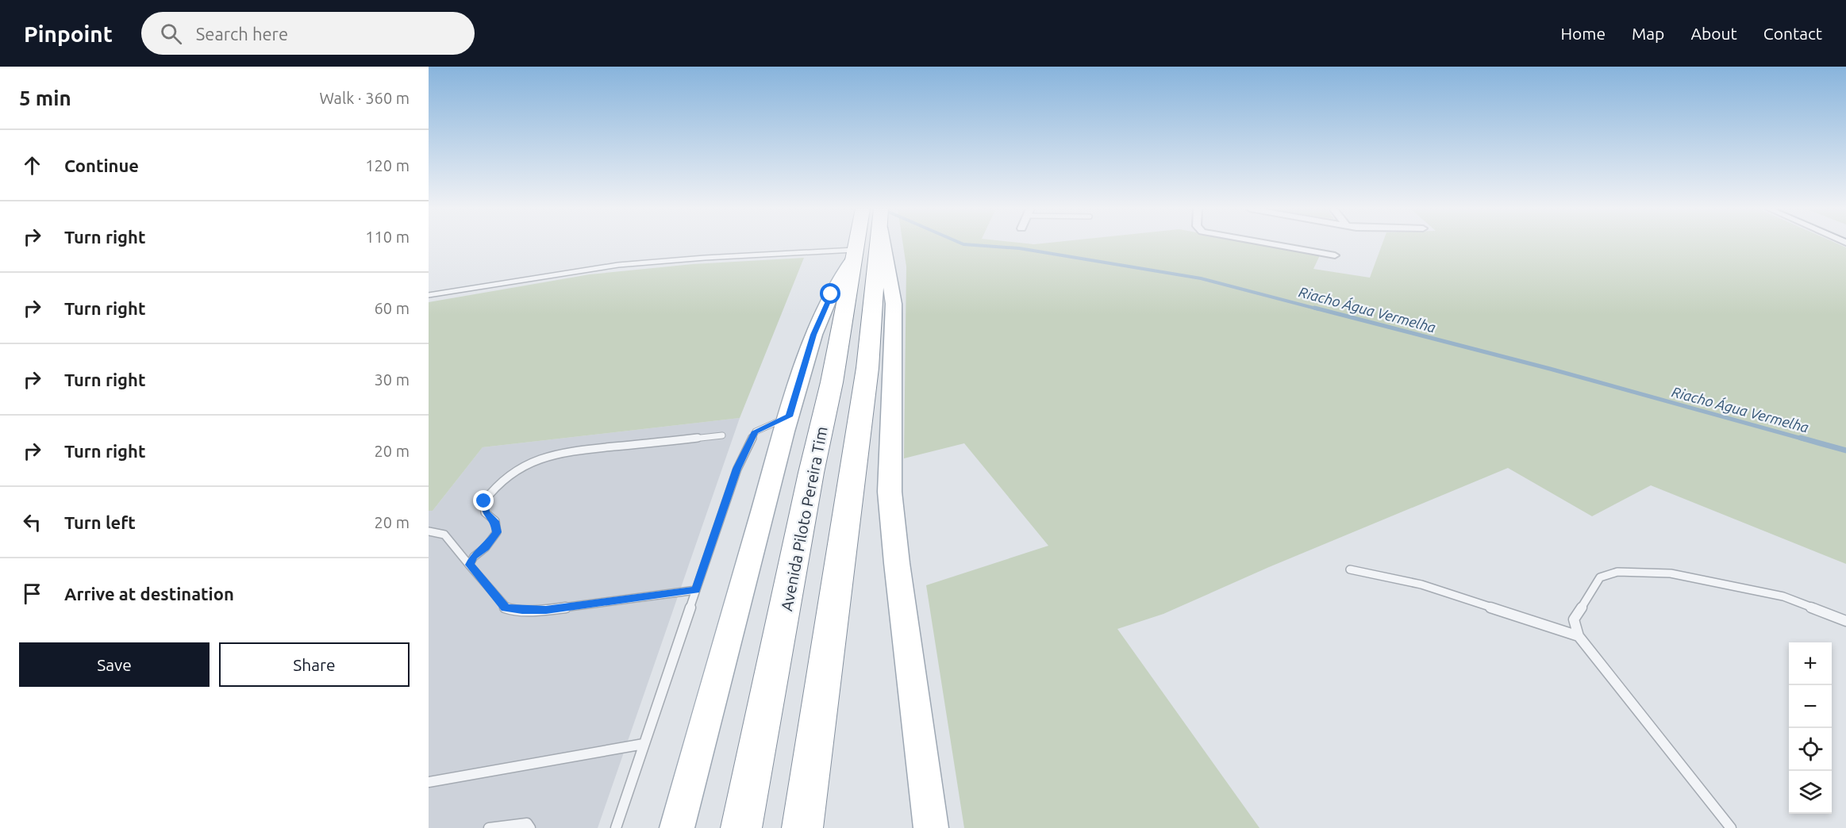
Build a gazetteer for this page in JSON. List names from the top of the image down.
{
  "streets": {
    "highway": ["Avenida Piloto Pereira Tim"]
  },
  "water": ["Riacho Água Vermelha"],
  "page": {
    "header": "Pinpoint",
    "search": "Search here",
    "nav": [
      "Home",
      "Map",
      "About",
      "Contact"
    ],
    "heading": ["5 min", "Walk · 360 m"],
    "list": [
      ["Continue", "120 m"],
      ["Turn right", "110 m"],
      ["Turn right", "60 m"],
      ["Turn right", "30 m"],
      ["Turn right", "20 m"],
      ["Turn left", "20 m"],
      "Arrive at destination"
    ],
    "buttons": ["Save", "Share"],
    "map_buttons": ["+", "−"]
  }
}
